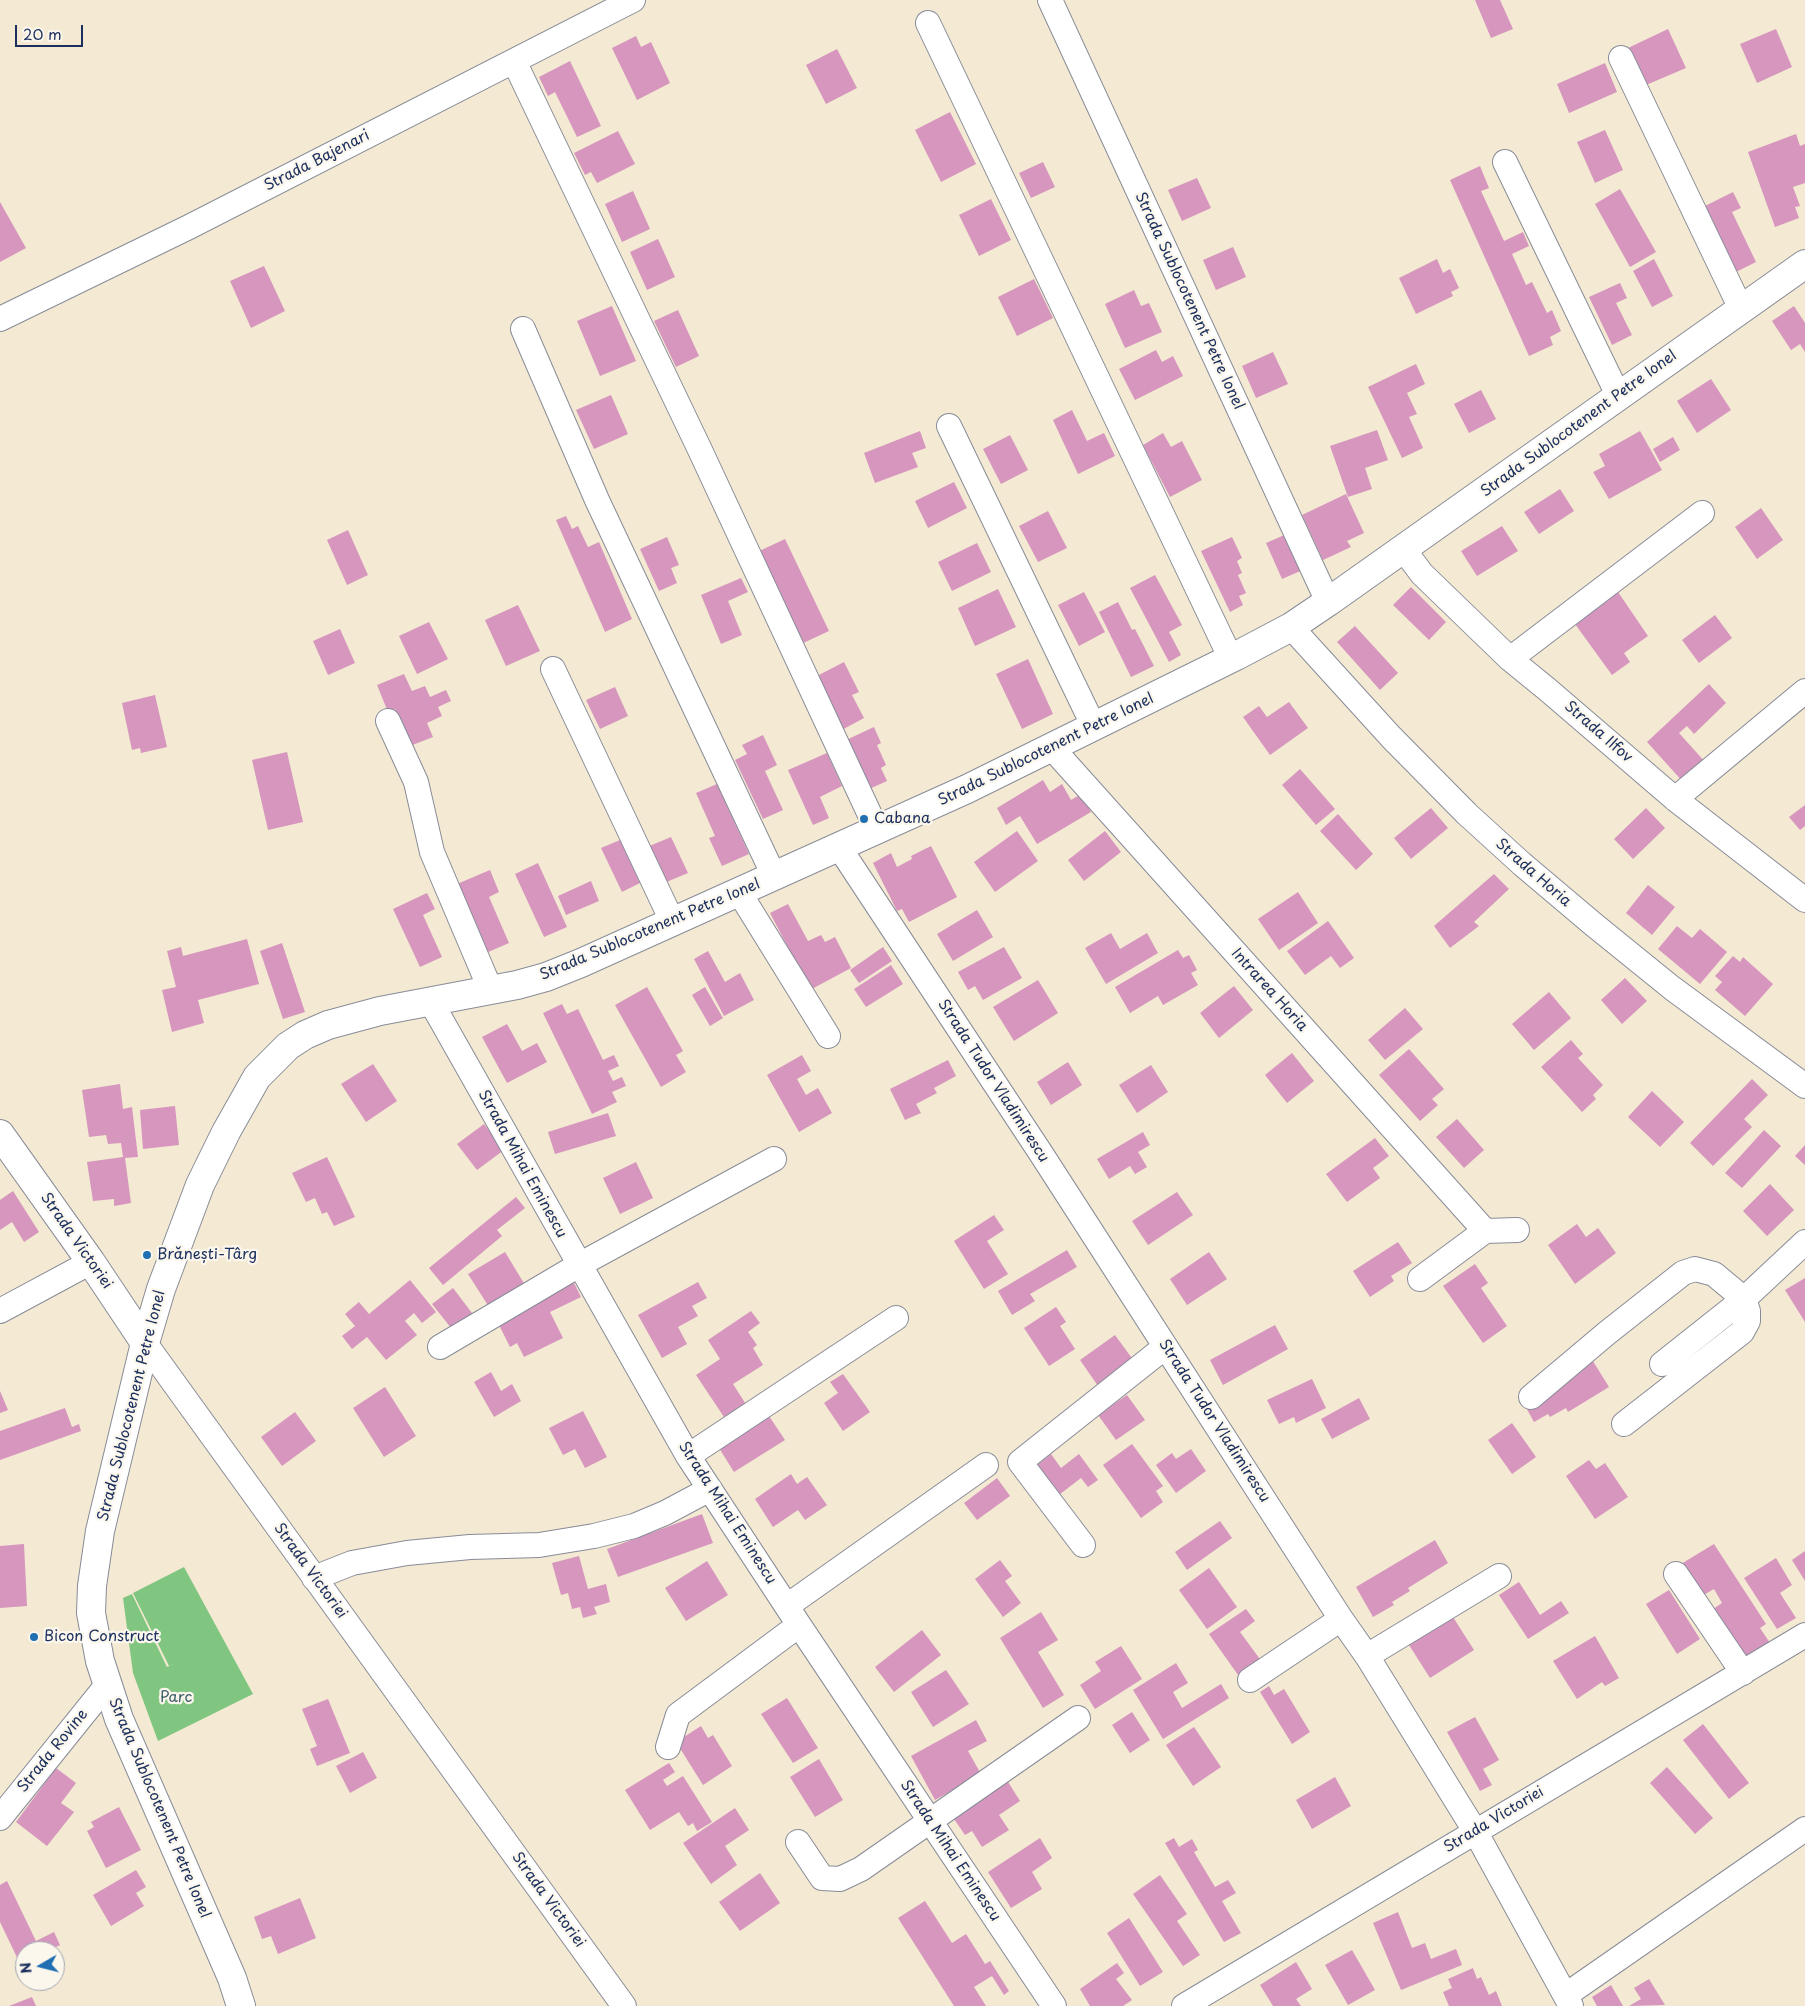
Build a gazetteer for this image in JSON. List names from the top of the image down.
{
  "streets": {
    "main road": ["Strada Sublocotenent Petre Ionel", "Strada Victoriei"],
    "street": [
      "Strada Bajenari",
      "Strada Ilfov",
      "Strada Horia",
      "Intrarea Horia",
      "Strada Tudor Vladimirescu",
      "Strada Mihai Eminescu",
      "Strada Rovine"
    ]
  },
  "crossings": [
    ["Strada Sublocotenent Petre Ionel", "Strada Ilfov"],
    ["Strada Sublocotenent Petre Ionel", "Strada Horia"],
    ["Strada Sublocotenent Petre Ionel", "Intrarea Horia"],
    ["Strada Sublocotenent Petre Ionel", "Strada Tudor Vladimirescu"],
    ["Strada Sublocotenent Petre Ionel", "Strada Mihai Eminescu"],
    ["Strada Sublocotenent Petre Ionel", "Strada Victoriei"],
    ["Strada Sublocotenent Petre Ionel", "Strada Rovine"],
    ["Strada Tudor Vladimirescu", "Strada Victoriei"]
  ],
  "parks": ["Parc"],
  "places": ["Cabana", "Brănești-Târg", "Bicon Construct"],
  "scale_bar": "20 m",
  "north": "left"
}
